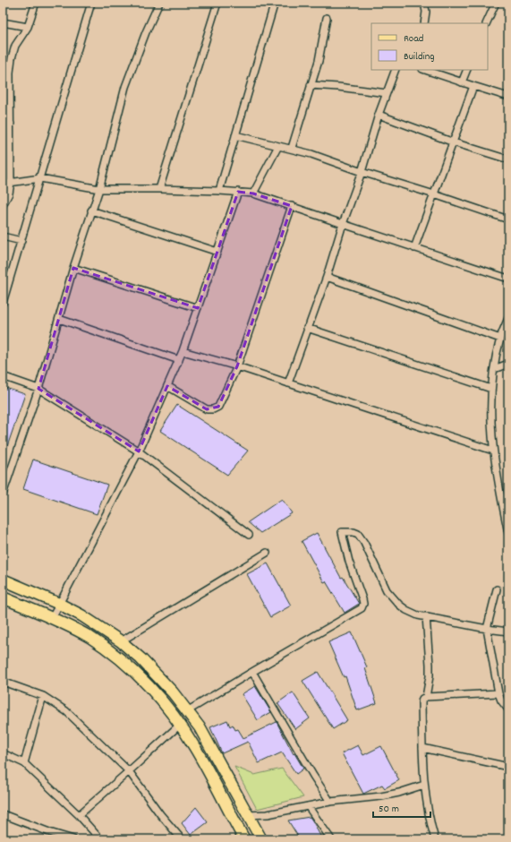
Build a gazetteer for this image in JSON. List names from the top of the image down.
{
  "legend": ["Road", "Building"],
  "scale_bar": "50 m"
}
